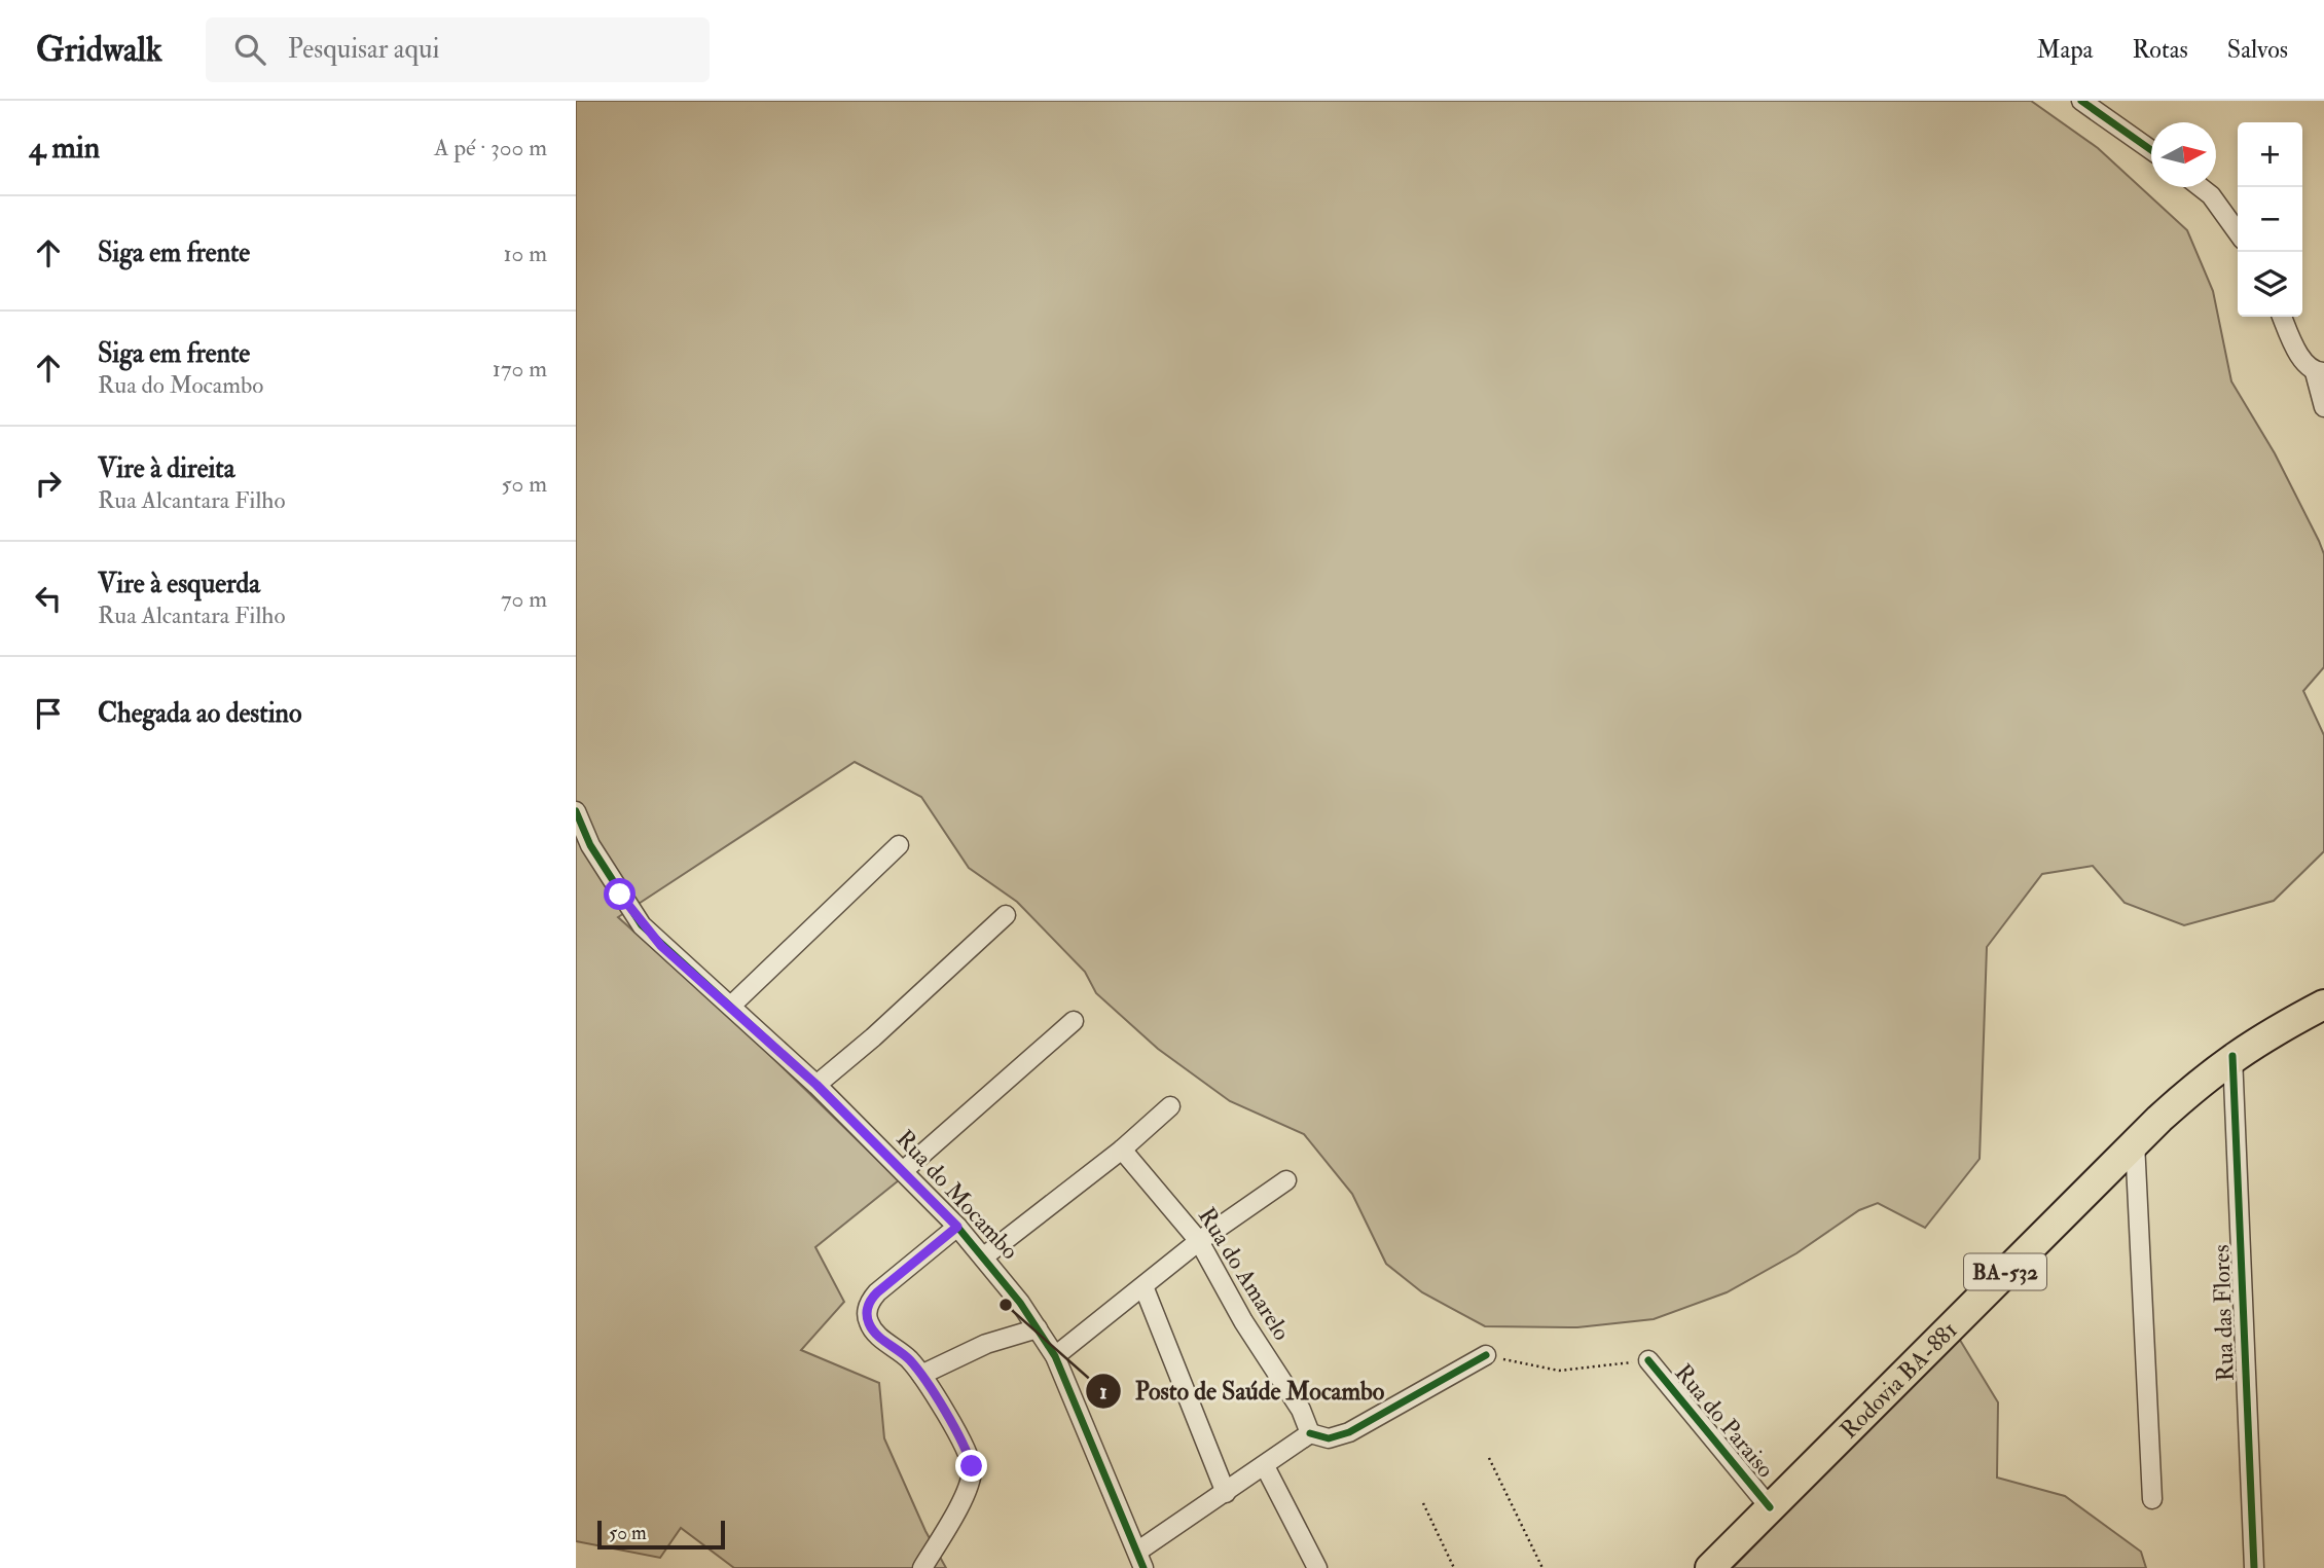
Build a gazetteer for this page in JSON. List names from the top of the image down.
{
  "streets": {
    "main road": ["BA-532", "Rodovia BA-881"],
    "street": [
      "Rua do Mocambo",
      "Rua do Amarelo",
      "Rua das Flores",
      "Rua do Paraiso"
    ]
  },
  "crossings": [
    ["Rua das Flores", "Rodovia BA-881"],
    ["Rodovia BA-881", "Rua do Paraiso"]
  ],
  "places": ["Posto de Saúde Mocambo"],
  "scale_bar": "50 m",
  "north": "right",
  "page": {
    "header": "Gridwalk",
    "search": "Pesquisar aqui",
    "nav": ["Mapa", "Rotas", "Salvos"],
    "heading": ["4 min", "A pé · 300 m"],
    "map_buttons": ["+", "−"],
    "list": [
      ["Siga em frente", "10 m"],
      ["Siga em frente", "Rua do Mocambo", "170 m"],
      ["Vire à direita", "Rua Alcantara Filho", "50 m"],
      ["Vire à esquerda", "Rua Alcantara Filho", "70 m"],
      "Chegada ao destino"
    ],
    "scale": "50 m"
  }
}
